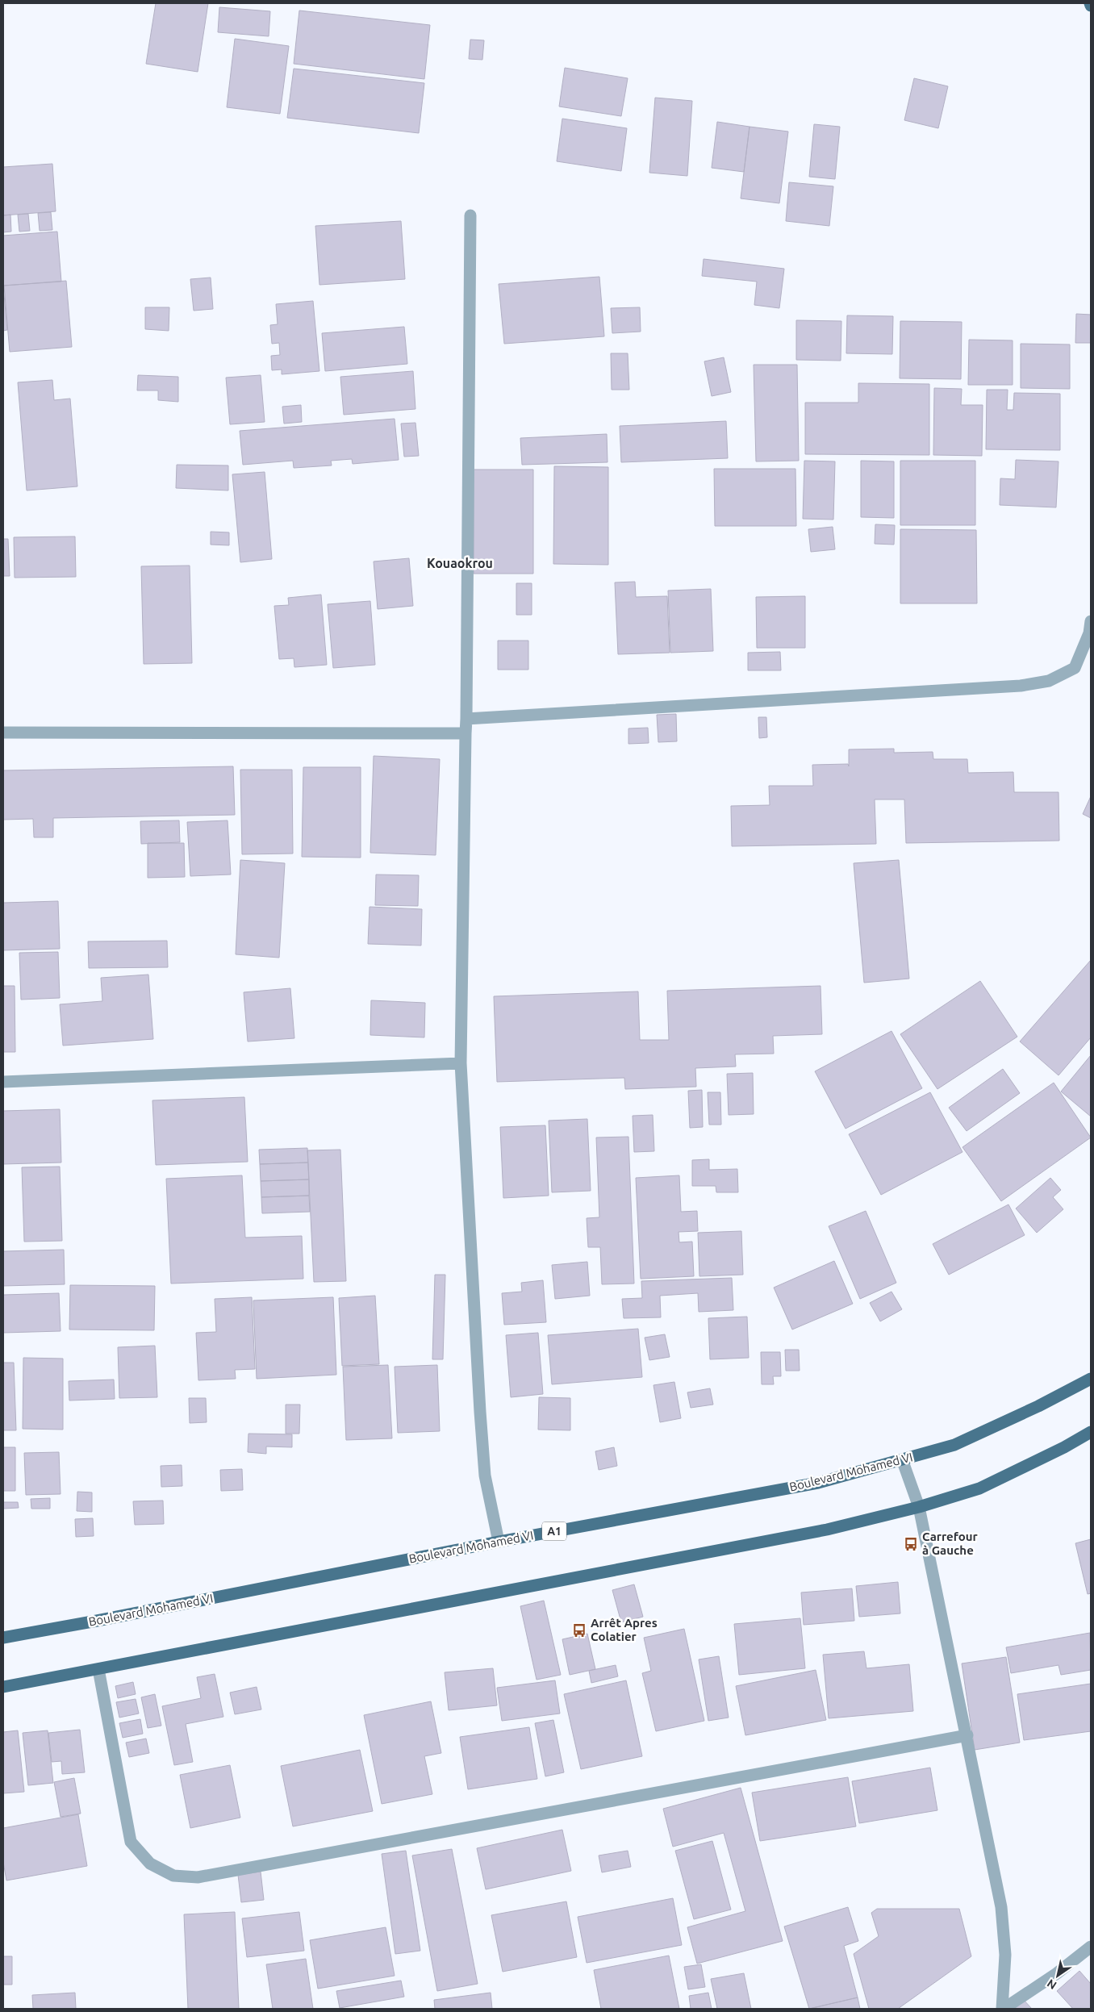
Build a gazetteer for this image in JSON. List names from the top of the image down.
{
  "streets": {
    "main road": ["Boulevard Mohamed VI", "A1"]
  },
  "districts": ["Kouaokrou"],
  "places": {
    "bus stop": ["Carrefour à Gauche", "Arrêt Apres Colatier"]
  },
  "north": "bottom left"
}
